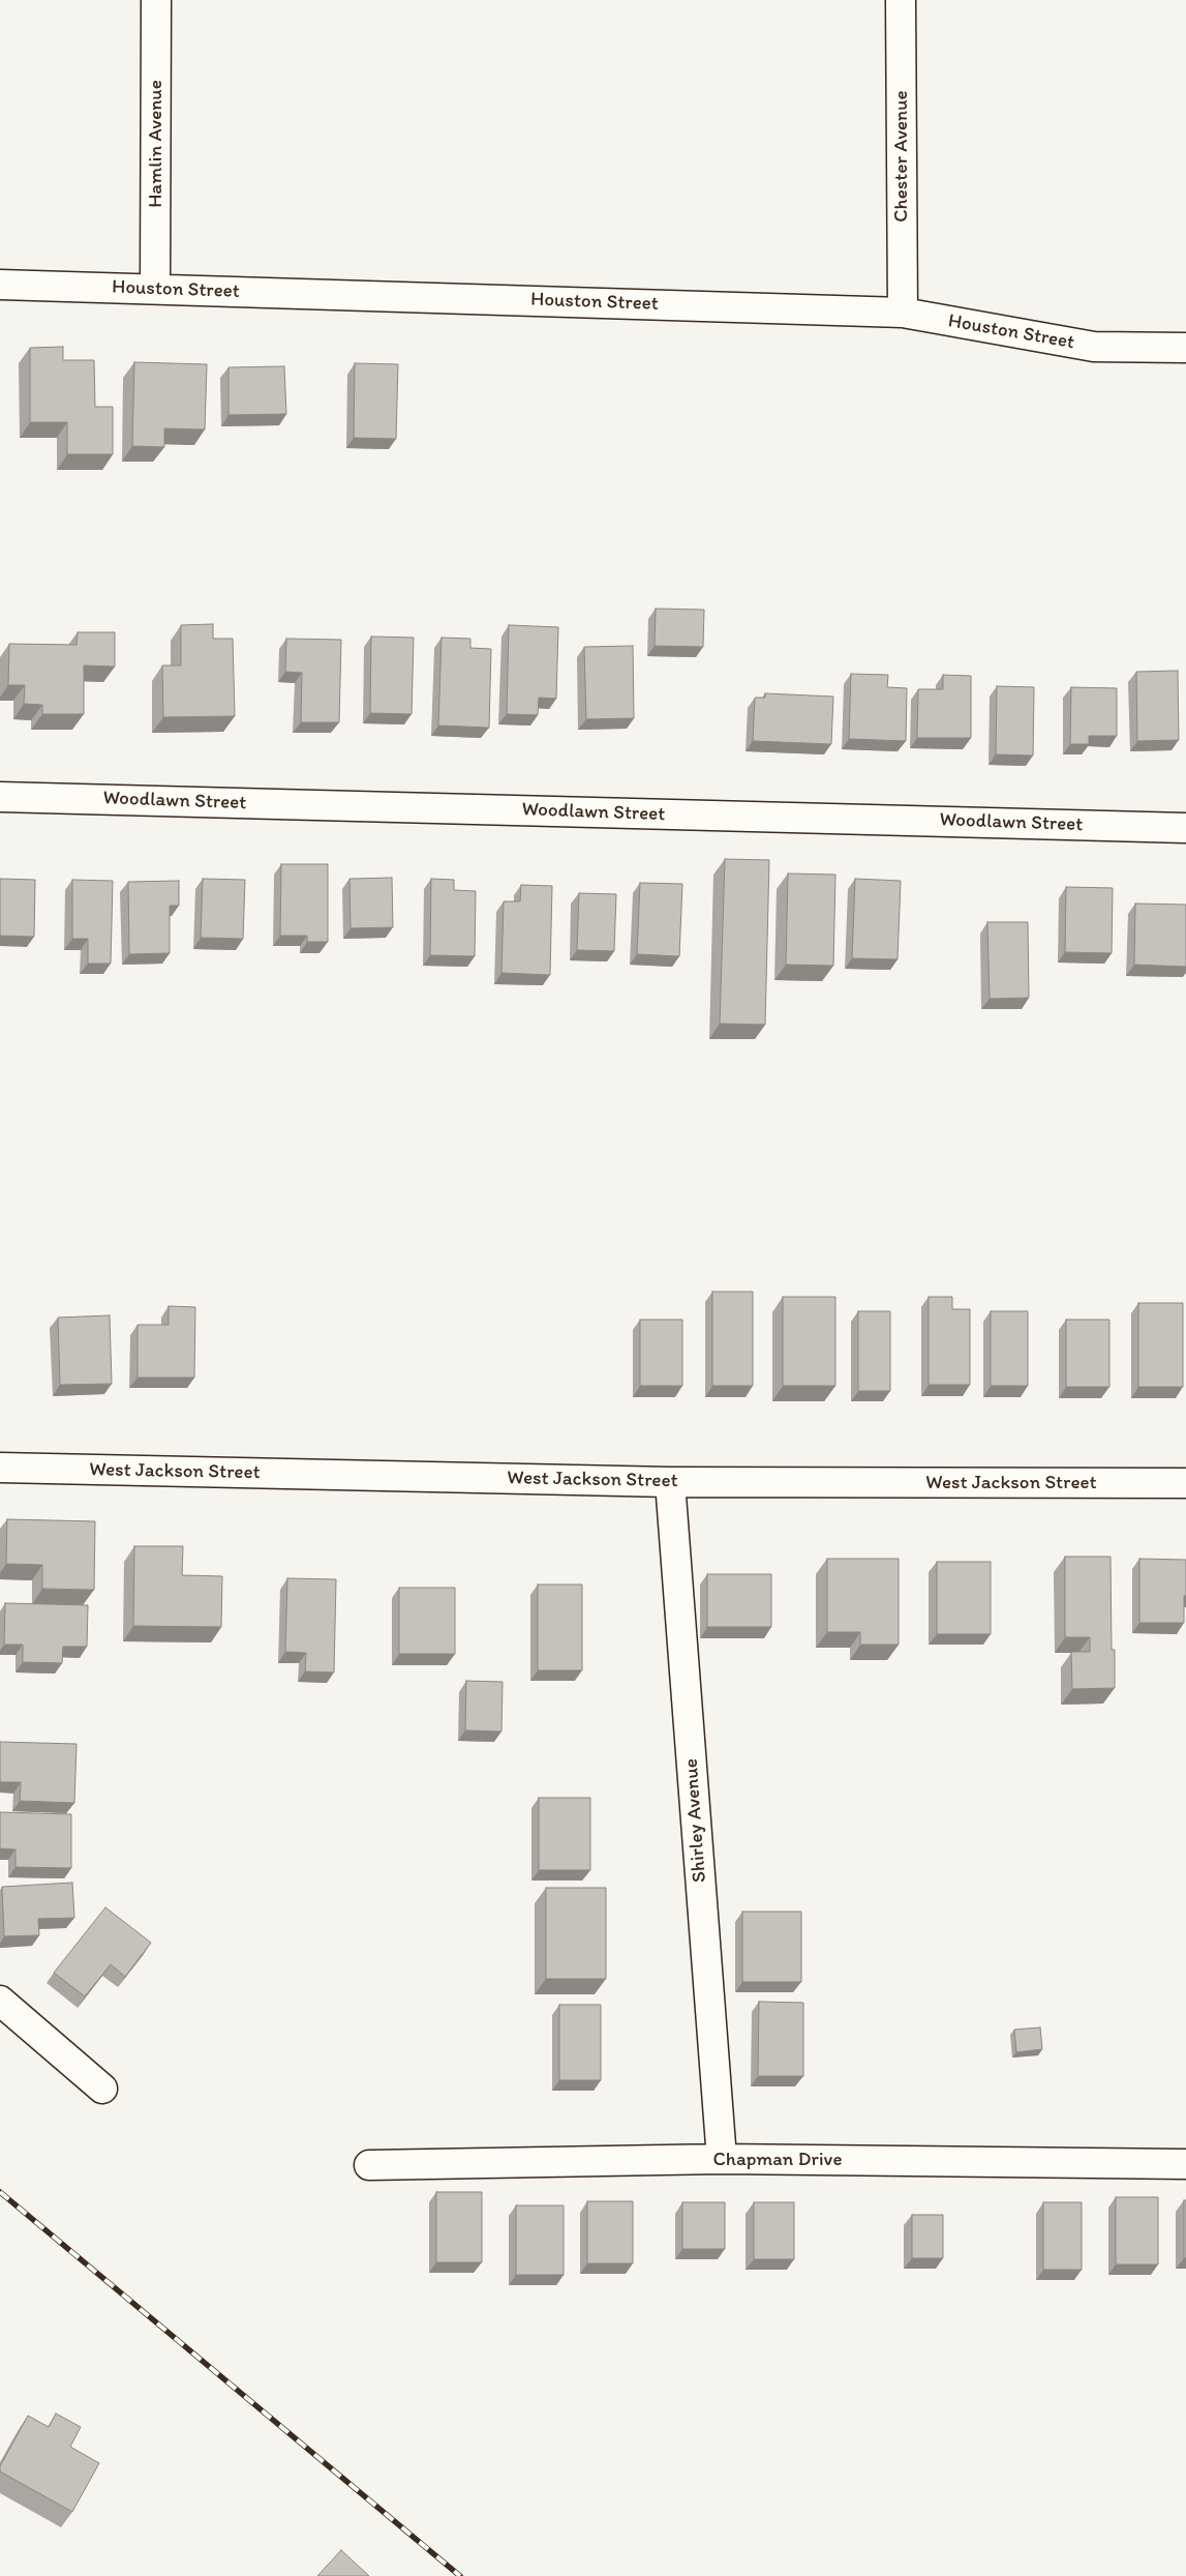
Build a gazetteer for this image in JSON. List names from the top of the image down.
{
  "streets": {
    "street": [
      "Hamlin Avenue",
      "Chester Avenue",
      "Houston Street",
      "Woodlawn Street",
      "West Jackson Street",
      "Shirley Avenue",
      "Chapman Drive"
    ]
  },
  "crossings": [
    ["Hamlin Avenue", "Houston Street"],
    ["Chester Avenue", "Houston Street"],
    ["West Jackson Street", "Shirley Avenue"],
    ["Shirley Avenue", "Chapman Drive"]
  ]
}
